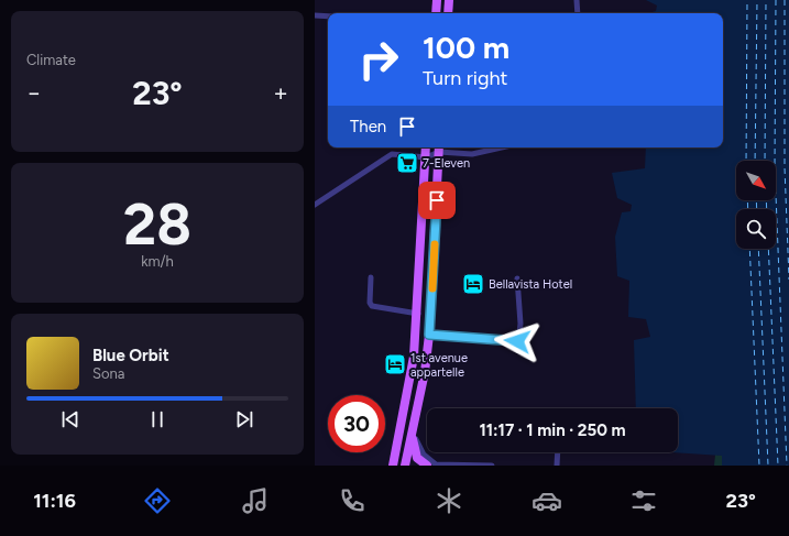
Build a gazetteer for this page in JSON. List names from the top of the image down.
{
  "places": {
    "supermarket": ["7-Eleven"],
    "hotel": ["Bellavista Hotel", "1st avenue appartelle"]
  },
  "north": "bottom right",
  "page": {
    "tile": [
      "Climate",
      ["28", "km/h"]
    ],
    "turn": ["100 m", "Turn right"],
    "heat": ["−", "23°", "+"],
    "then": "Then",
    "song": ["Blue Orbit", "Sona"],
    "limit": "30",
    "trip": "11:17 · 1 min · 250 m",
    "tabs": ["11:16", "23°"]
  }
}
